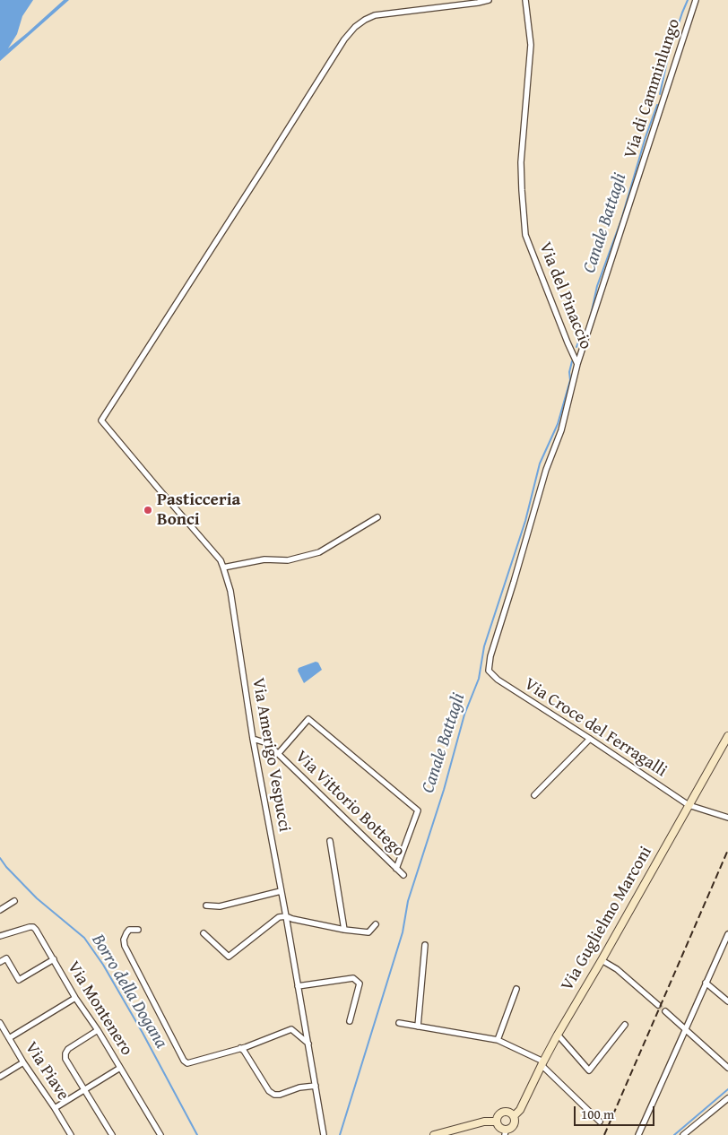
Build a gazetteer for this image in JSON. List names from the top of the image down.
{
  "streets": {
    "street": [
      "Via di Camminlungo",
      "Via del Pinaccio",
      "Via Croce del Ferragalli",
      "Via Amerigo Vespucci",
      "Via Vittorio Bottego",
      "Via Guglielmo Marconi",
      "Via Montenero",
      "Via Piave"
    ]
  },
  "crossings": [
    ["Via di Camminlungo", "Via del Pinaccio"],
    ["Via del Pinaccio", "Via Croce del Ferragalli"],
    ["Via Croce del Ferragalli", "Via Guglielmo Marconi"],
    ["Via Amerigo Vespucci", "Via Vittorio Bottego"]
  ],
  "water": ["Canale Battagli", "Borro della Dogana"],
  "places": ["Pasticceria Bonci"],
  "scale_bar": "100 m"
}
